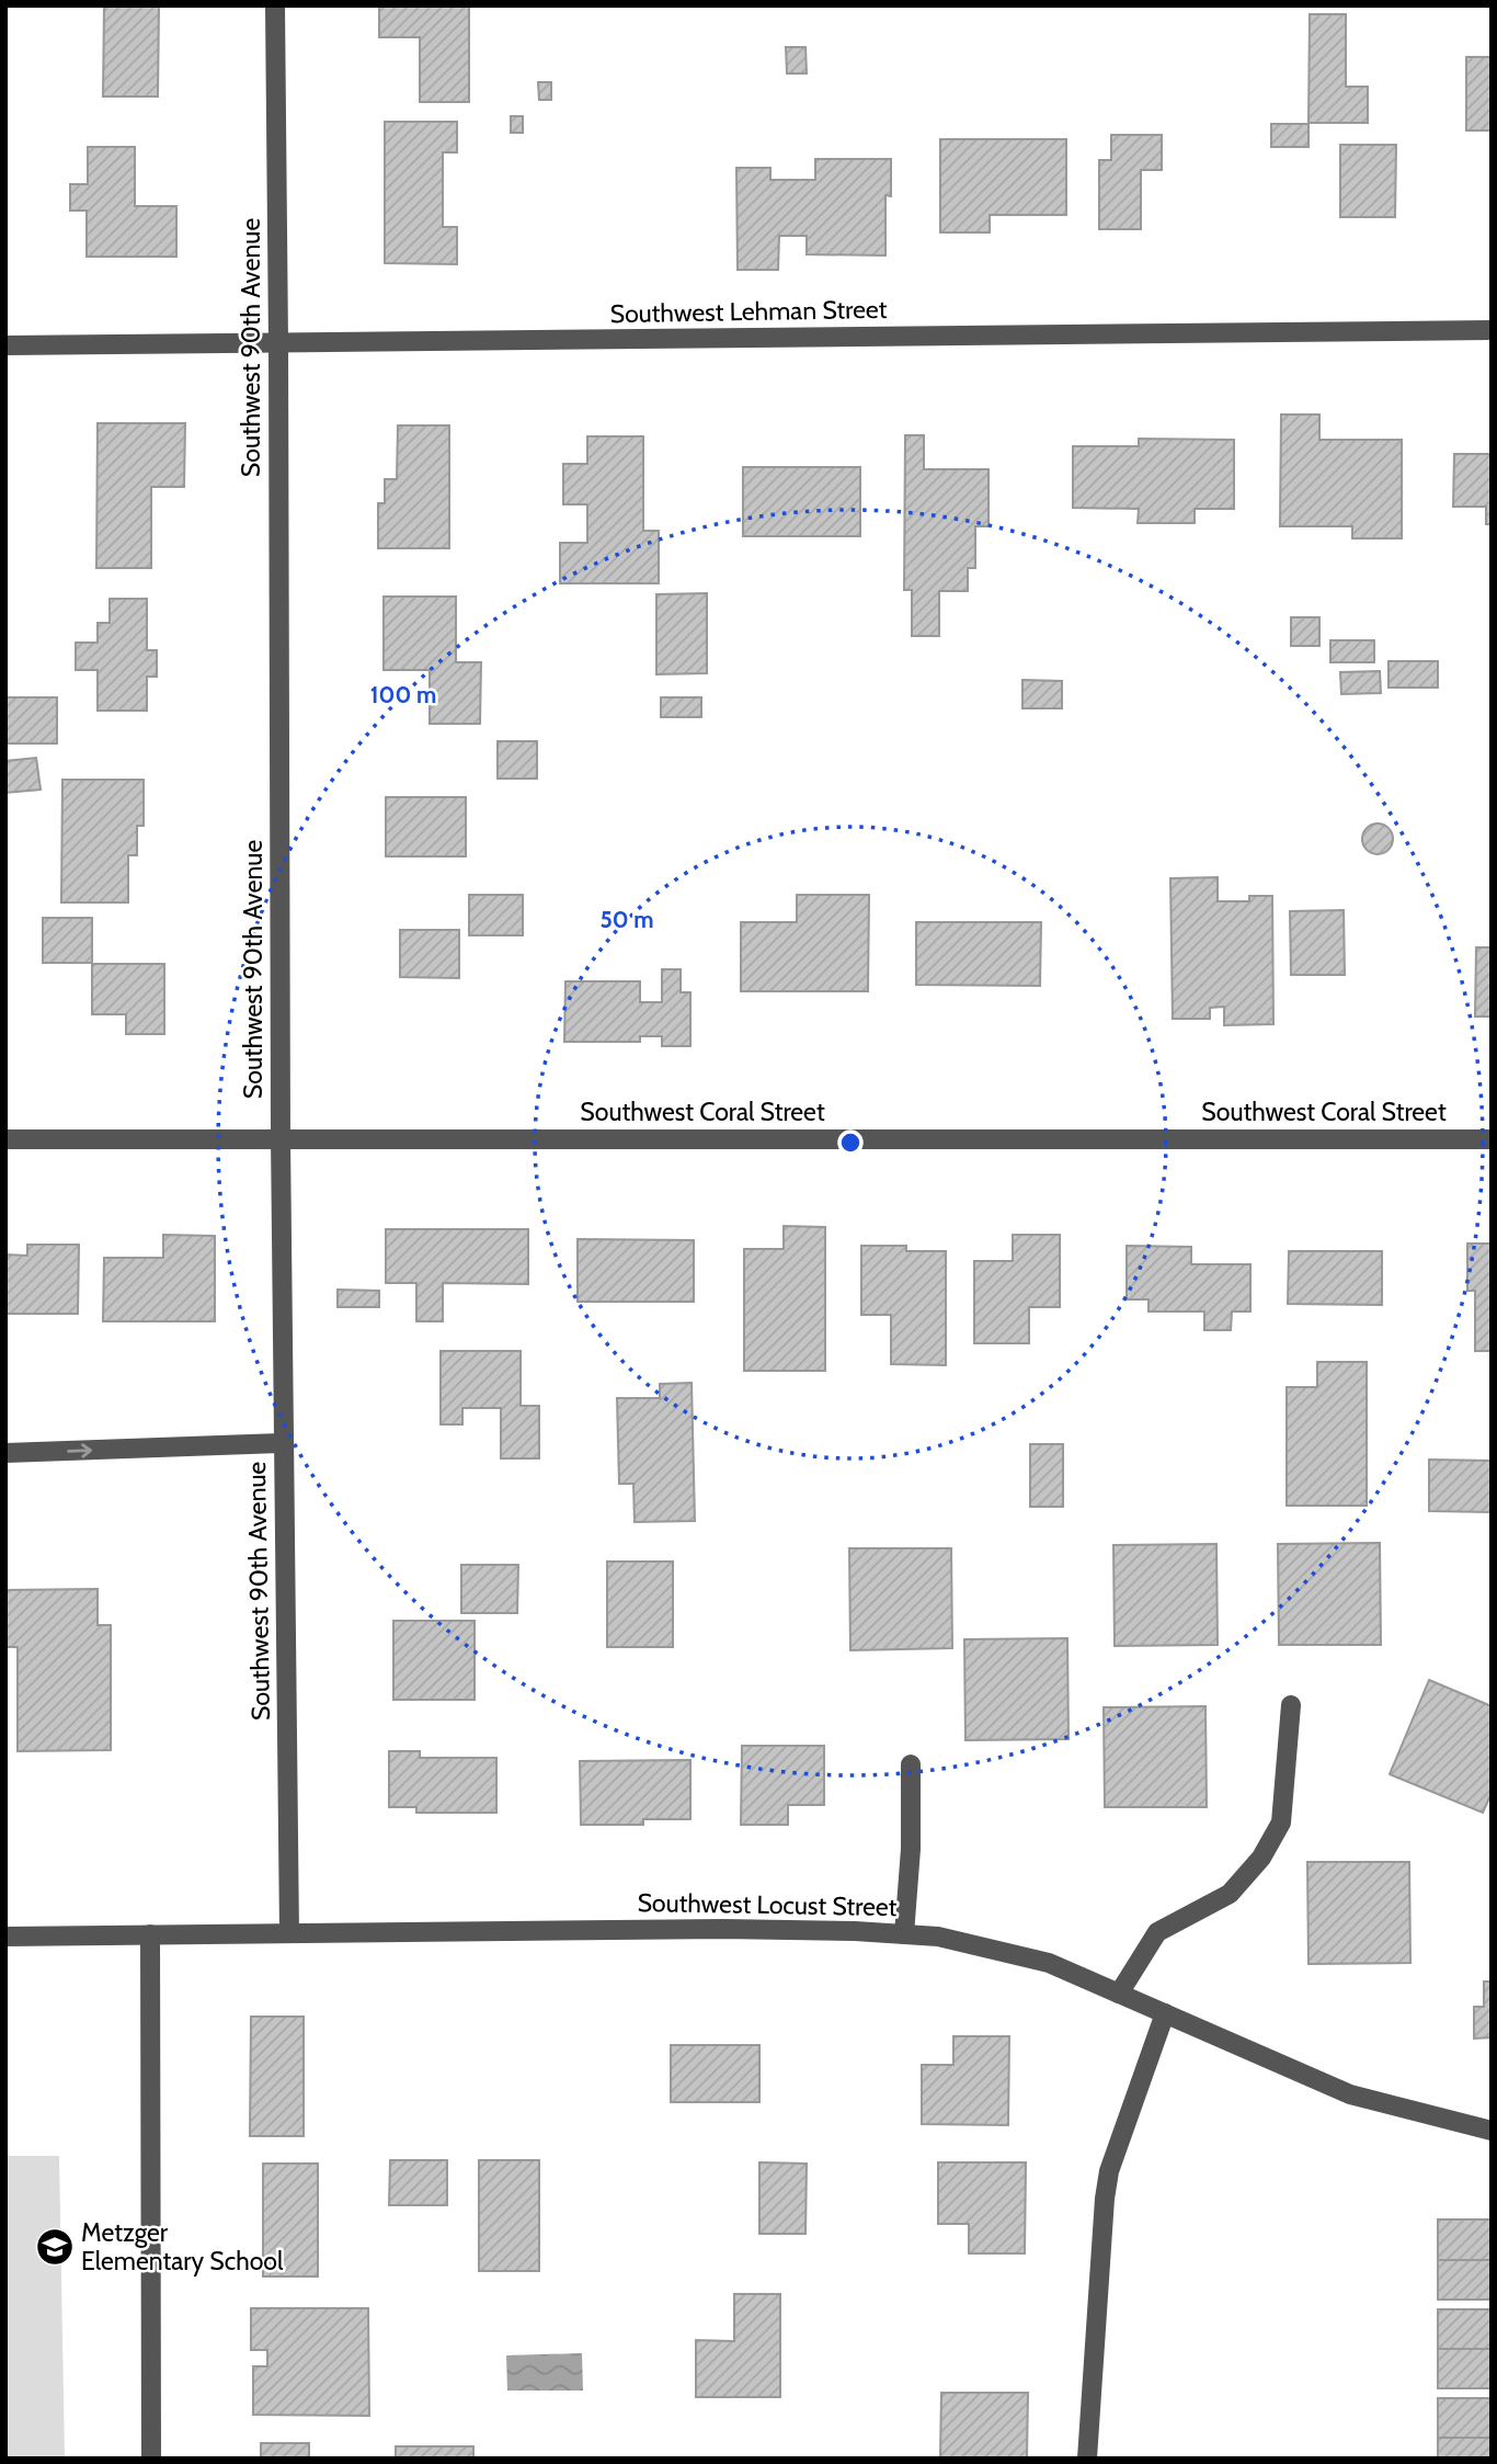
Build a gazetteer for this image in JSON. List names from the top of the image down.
{
  "streets": {
    "street": [
      "Southwest Lehman Street",
      "Southwest 90th Avenue",
      "Southwest Coral Street",
      "Southwest Locust Street"
    ]
  },
  "crossings": [
    ["Southwest Lehman Street", "Southwest 90th Avenue"],
    ["Southwest 90th Avenue", "Southwest Coral Street"],
    ["Southwest 90th Avenue", "Southwest Locust Street"]
  ],
  "places": {
    "school or university": ["Metzger Elementary School"]
  },
  "rings": ["100 m", "50 m"]
}
